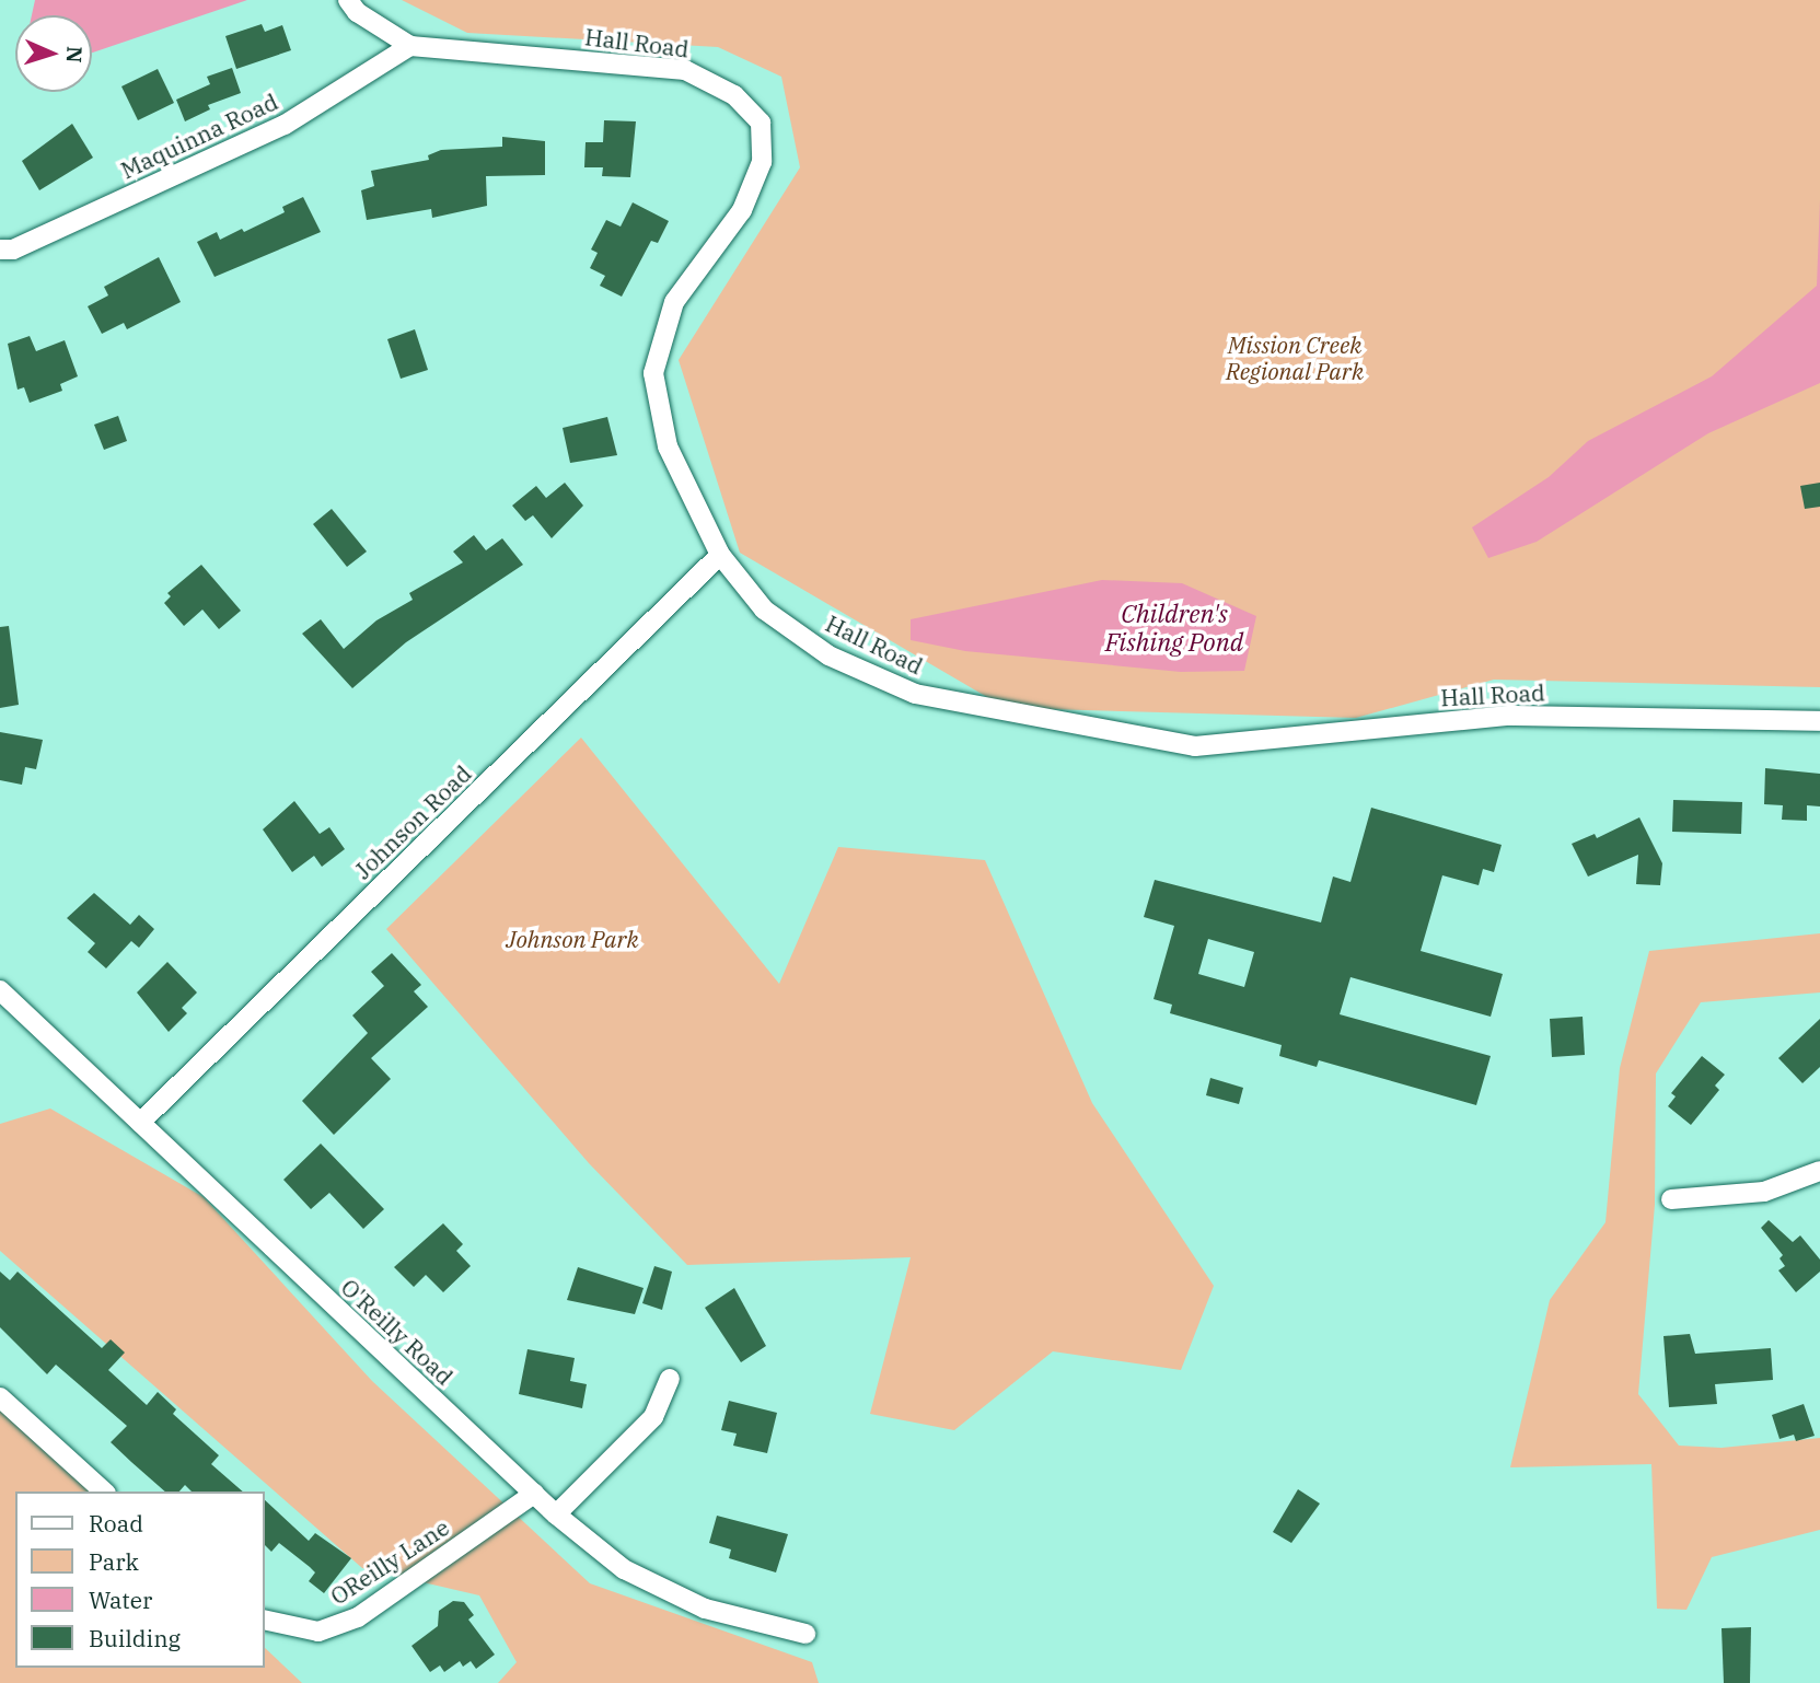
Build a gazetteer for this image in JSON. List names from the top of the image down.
{
  "streets": {
    "street": [
      "Hall Road",
      "Maquinna Road",
      "Johnson Road",
      "O'Reilly Road",
      "OReilly Lane"
    ]
  },
  "crossings": [
    ["Hall Road", "Maquinna Road"],
    ["Hall Road", "Johnson Road"],
    ["Johnson Road", "O'Reilly Road"],
    ["O'Reilly Road", "OReilly Lane"]
  ],
  "water": ["Children's Fishing Pond"],
  "parks": ["Mission Creek Regional Park", "Johnson Park"],
  "legend": [
    "Road",
    "Park",
    "Water",
    "Building"
  ],
  "north": "right"
}
